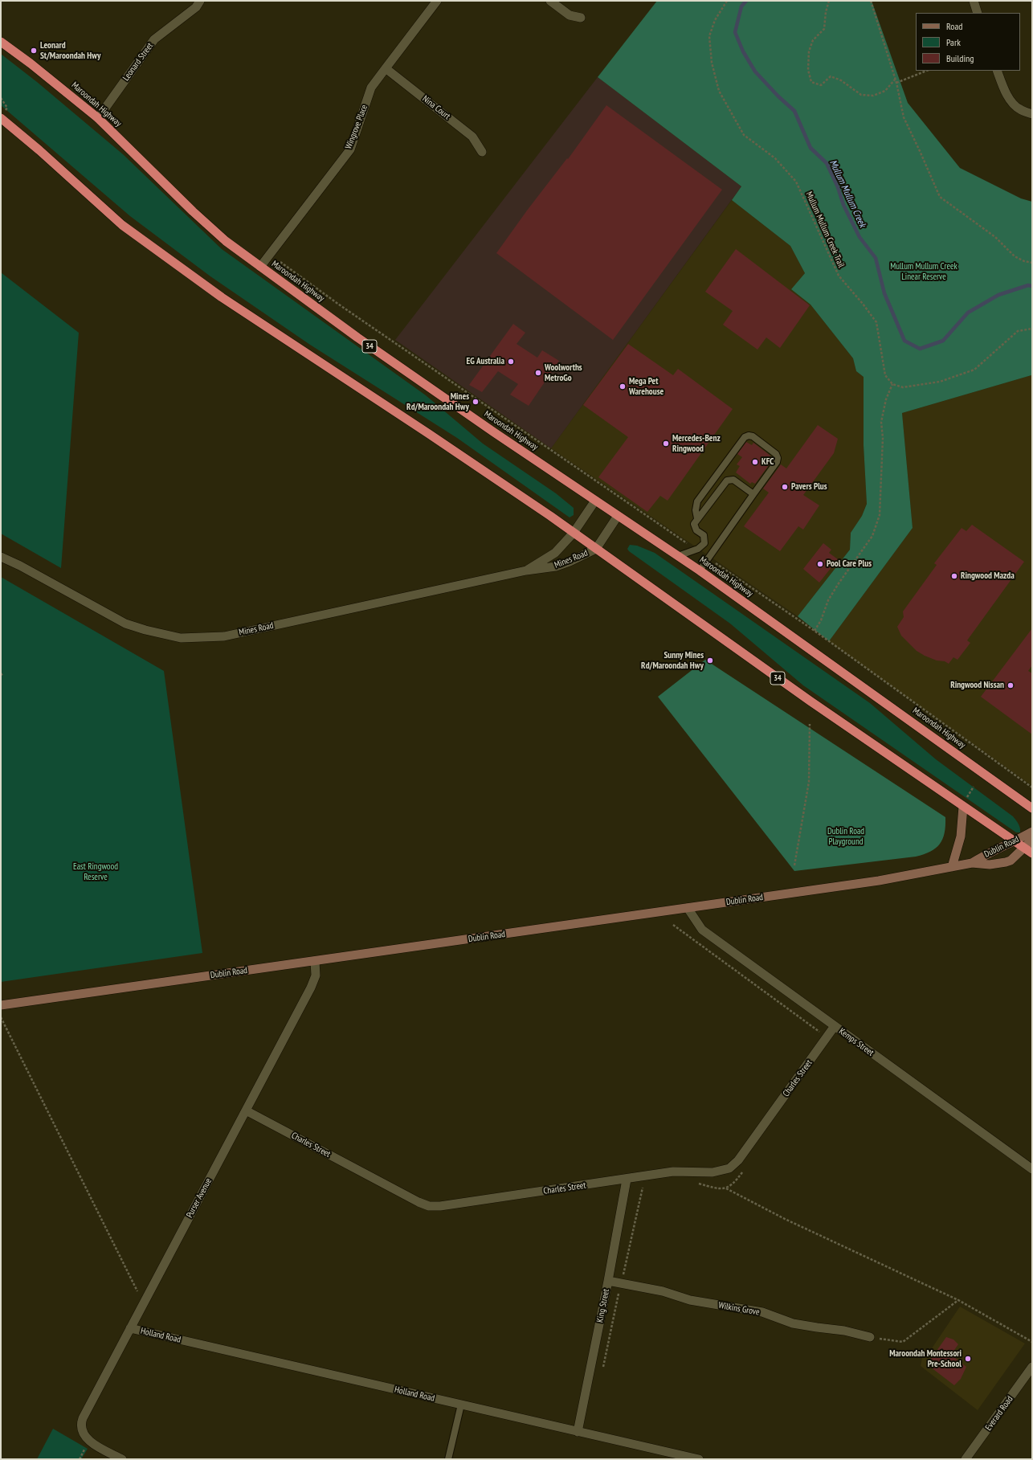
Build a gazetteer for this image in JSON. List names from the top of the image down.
{
  "streets": {
    "highway": ["Maroondah Highway", "34"],
    "main road": ["Dublin Road"],
    "street": [
      "Leonard Street",
      "Nina Court",
      "Wingrove Place",
      "Mines Road",
      "Kemps Street",
      "Charles Street",
      "Purser Avenue",
      "King Street",
      "Wilkins Grove",
      "Holland Road",
      "Everard Road"
    ],
    "path": ["Mullum Mullum Creek Trail"]
  },
  "crossings": [
    ["Leonard Street", "Maroondah Highway"],
    ["Maroondah Highway", "Wingrove Place"],
    ["Maroondah Highway", "Mines Road"],
    ["Nina Court", "Wingrove Place"],
    ["34", "Mines Road"],
    ["34", "Dublin Road"],
    ["Dublin Road", "Kemps Street"],
    ["Dublin Road", "Purser Avenue"],
    ["Kemps Street", "Charles Street"],
    ["Charles Street", "Purser Avenue"],
    ["Charles Street", "King Street"],
    ["Purser Avenue", "Holland Road"],
    ["King Street", "Wilkins Grove"],
    ["King Street", "Holland Road"]
  ],
  "water": ["Mullum Mullum Creek"],
  "parks": ["Mullum Mullum Creek Linear Reserve", "Dublin Road Playground", "East Ringwood Reserve"],
  "places": [
    "Leonard St/Maroondah Hwy",
    "EG Australia",
    "Woolworths MetroGo",
    "Mega Pet Warehouse",
    "Mines Rd/Maroondah Hwy",
    "Mercedes-Benz Ringwood",
    "KFC",
    "Pavers Plus",
    "Pool Care Plus",
    "Ringwood Mazda",
    "Sunny Mines Rd/Maroondah Hwy",
    "Ringwood Nissan",
    "Maroondah Montessori Pre-School"
  ],
  "legend": ["Road", "Park", "Building"]
}
